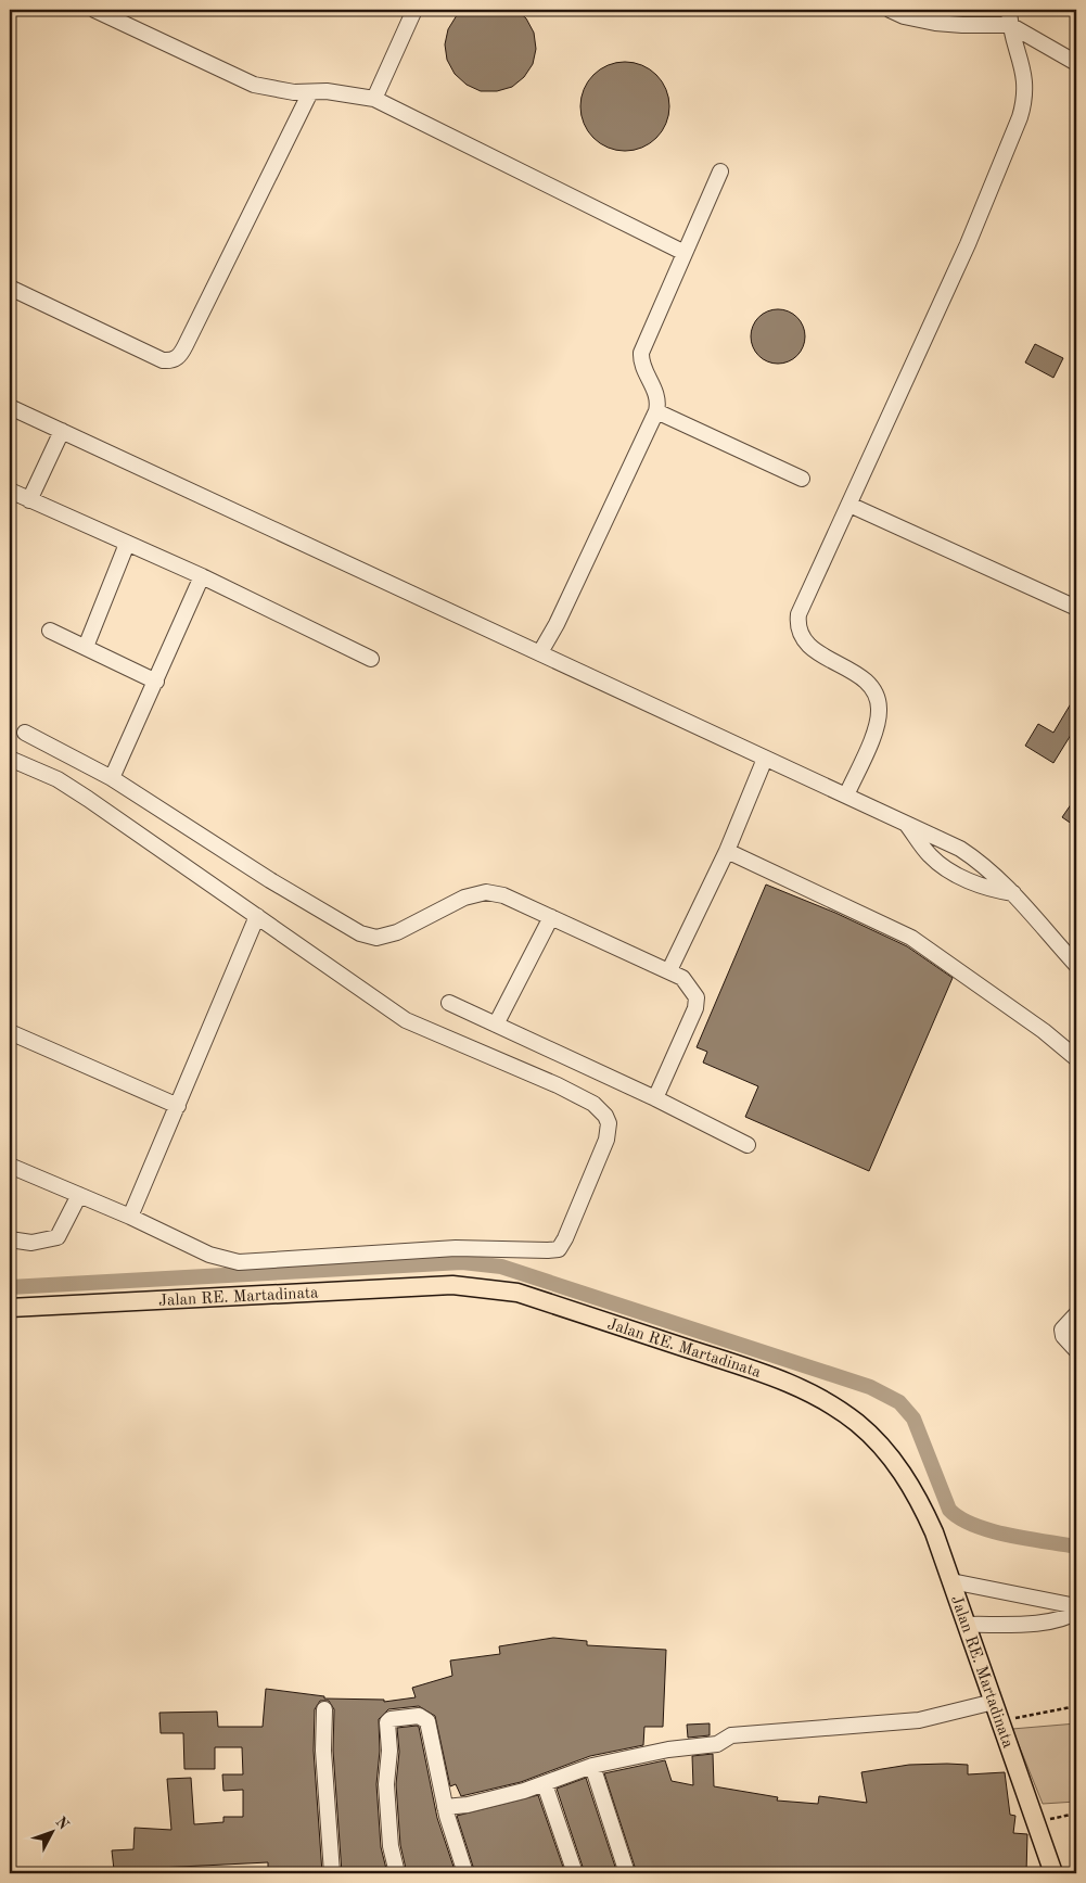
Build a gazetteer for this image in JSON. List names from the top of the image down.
{
  "streets": {
    "main road": ["Jalan RE. Martadinata"]
  },
  "north": "top right"
}
